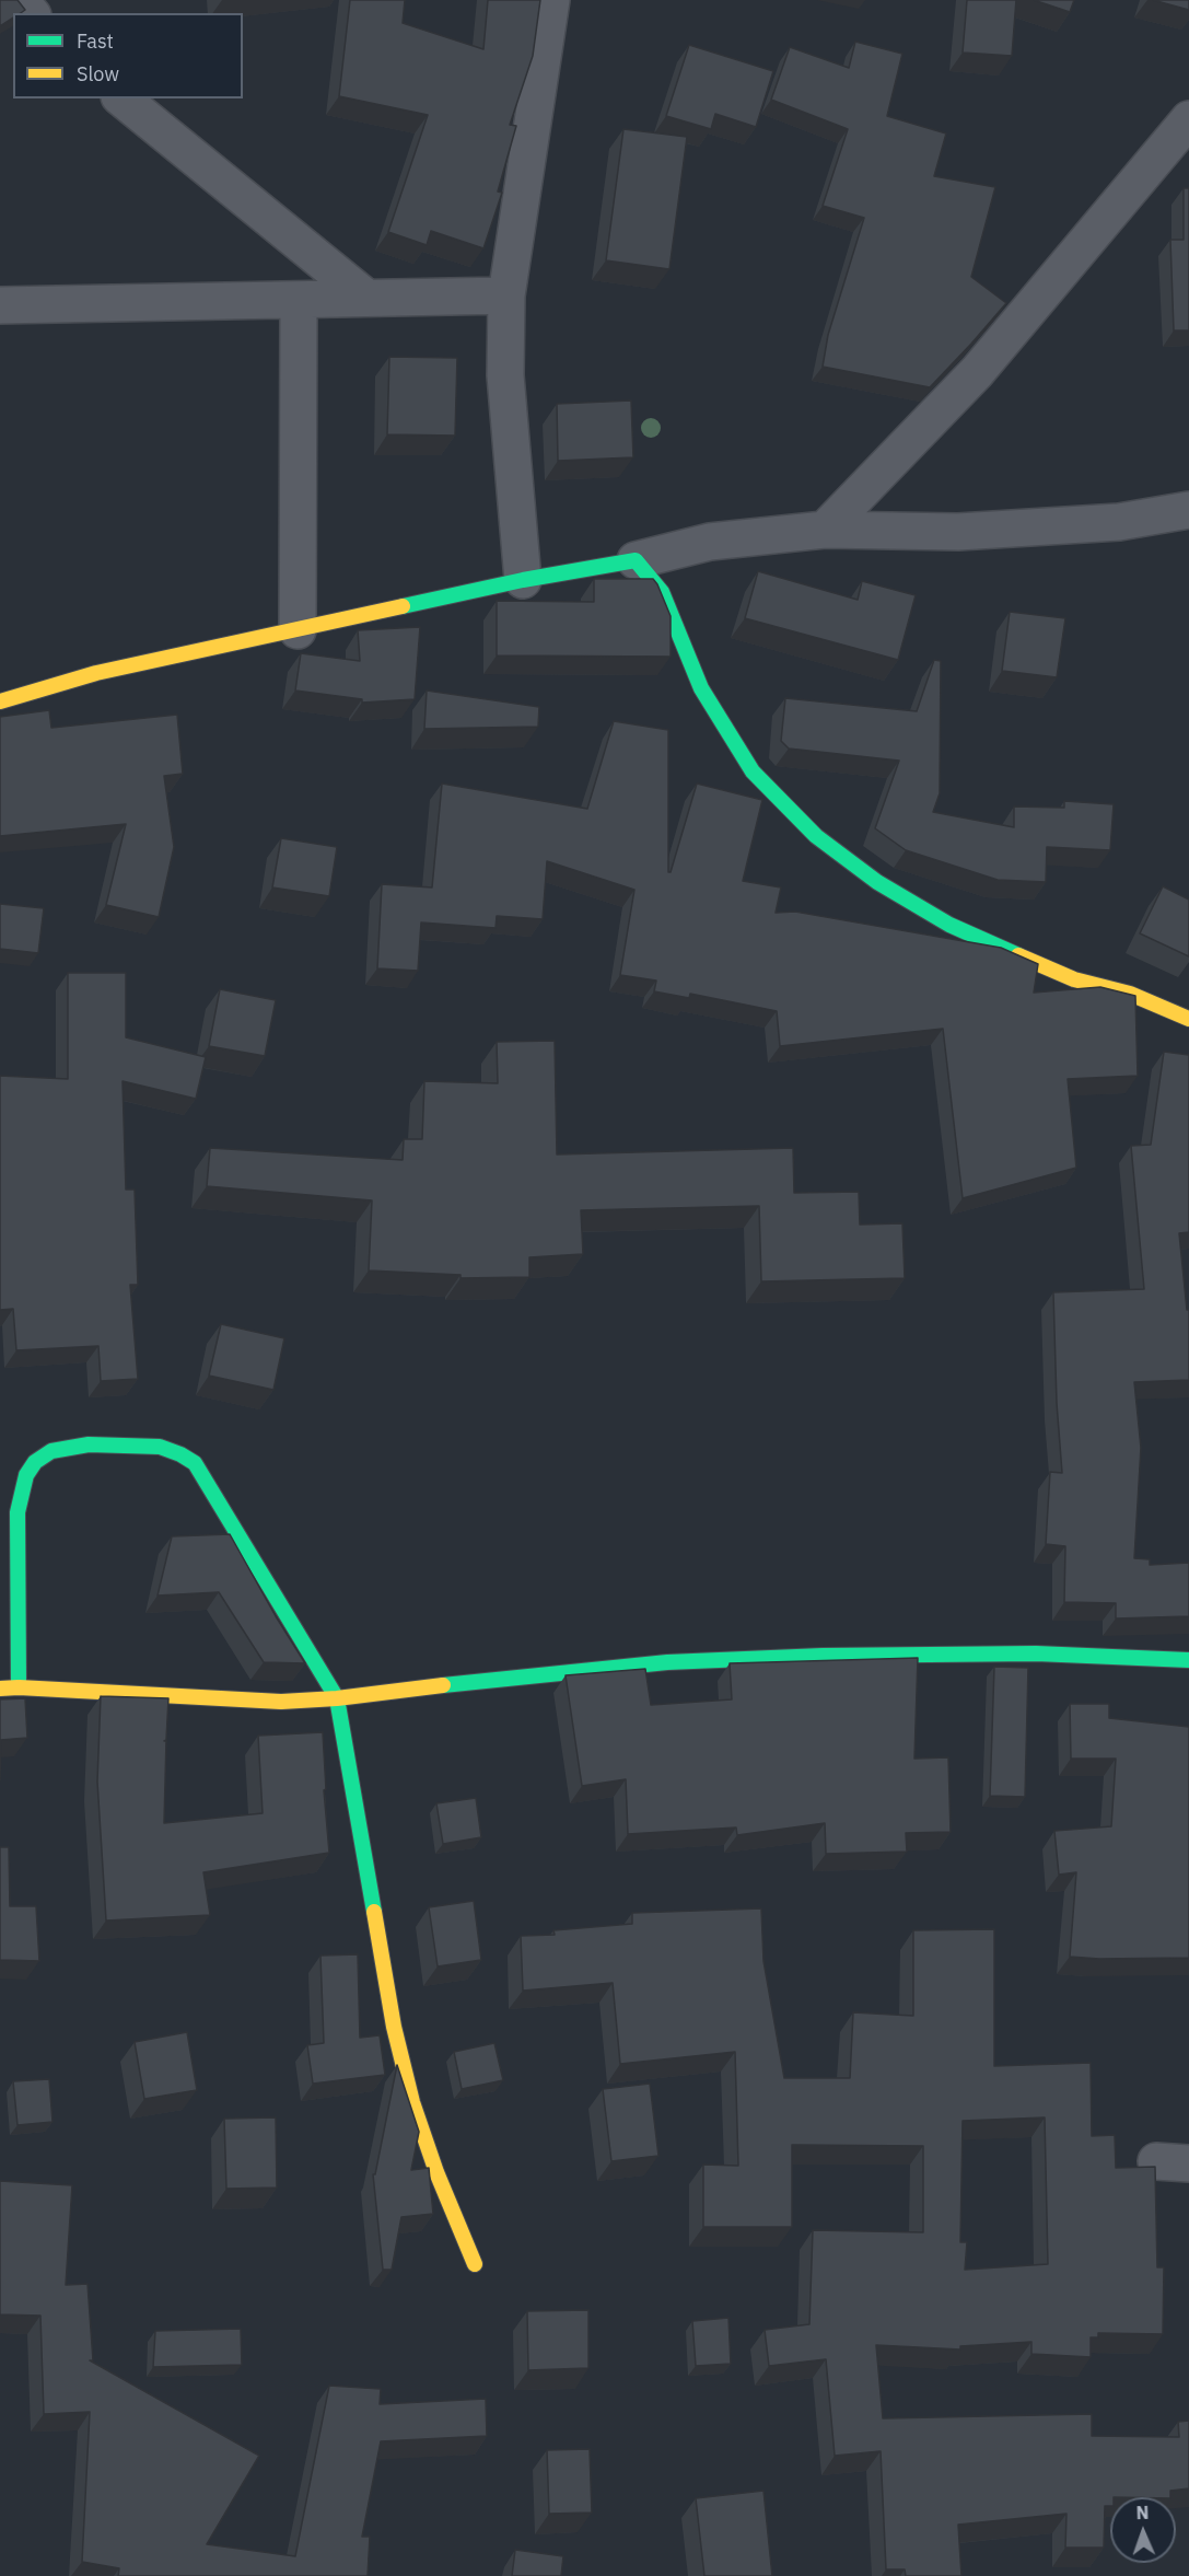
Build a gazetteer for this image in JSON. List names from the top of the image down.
{
  "legend": ["Fast", "Slow"],
  "north": "top"
}
